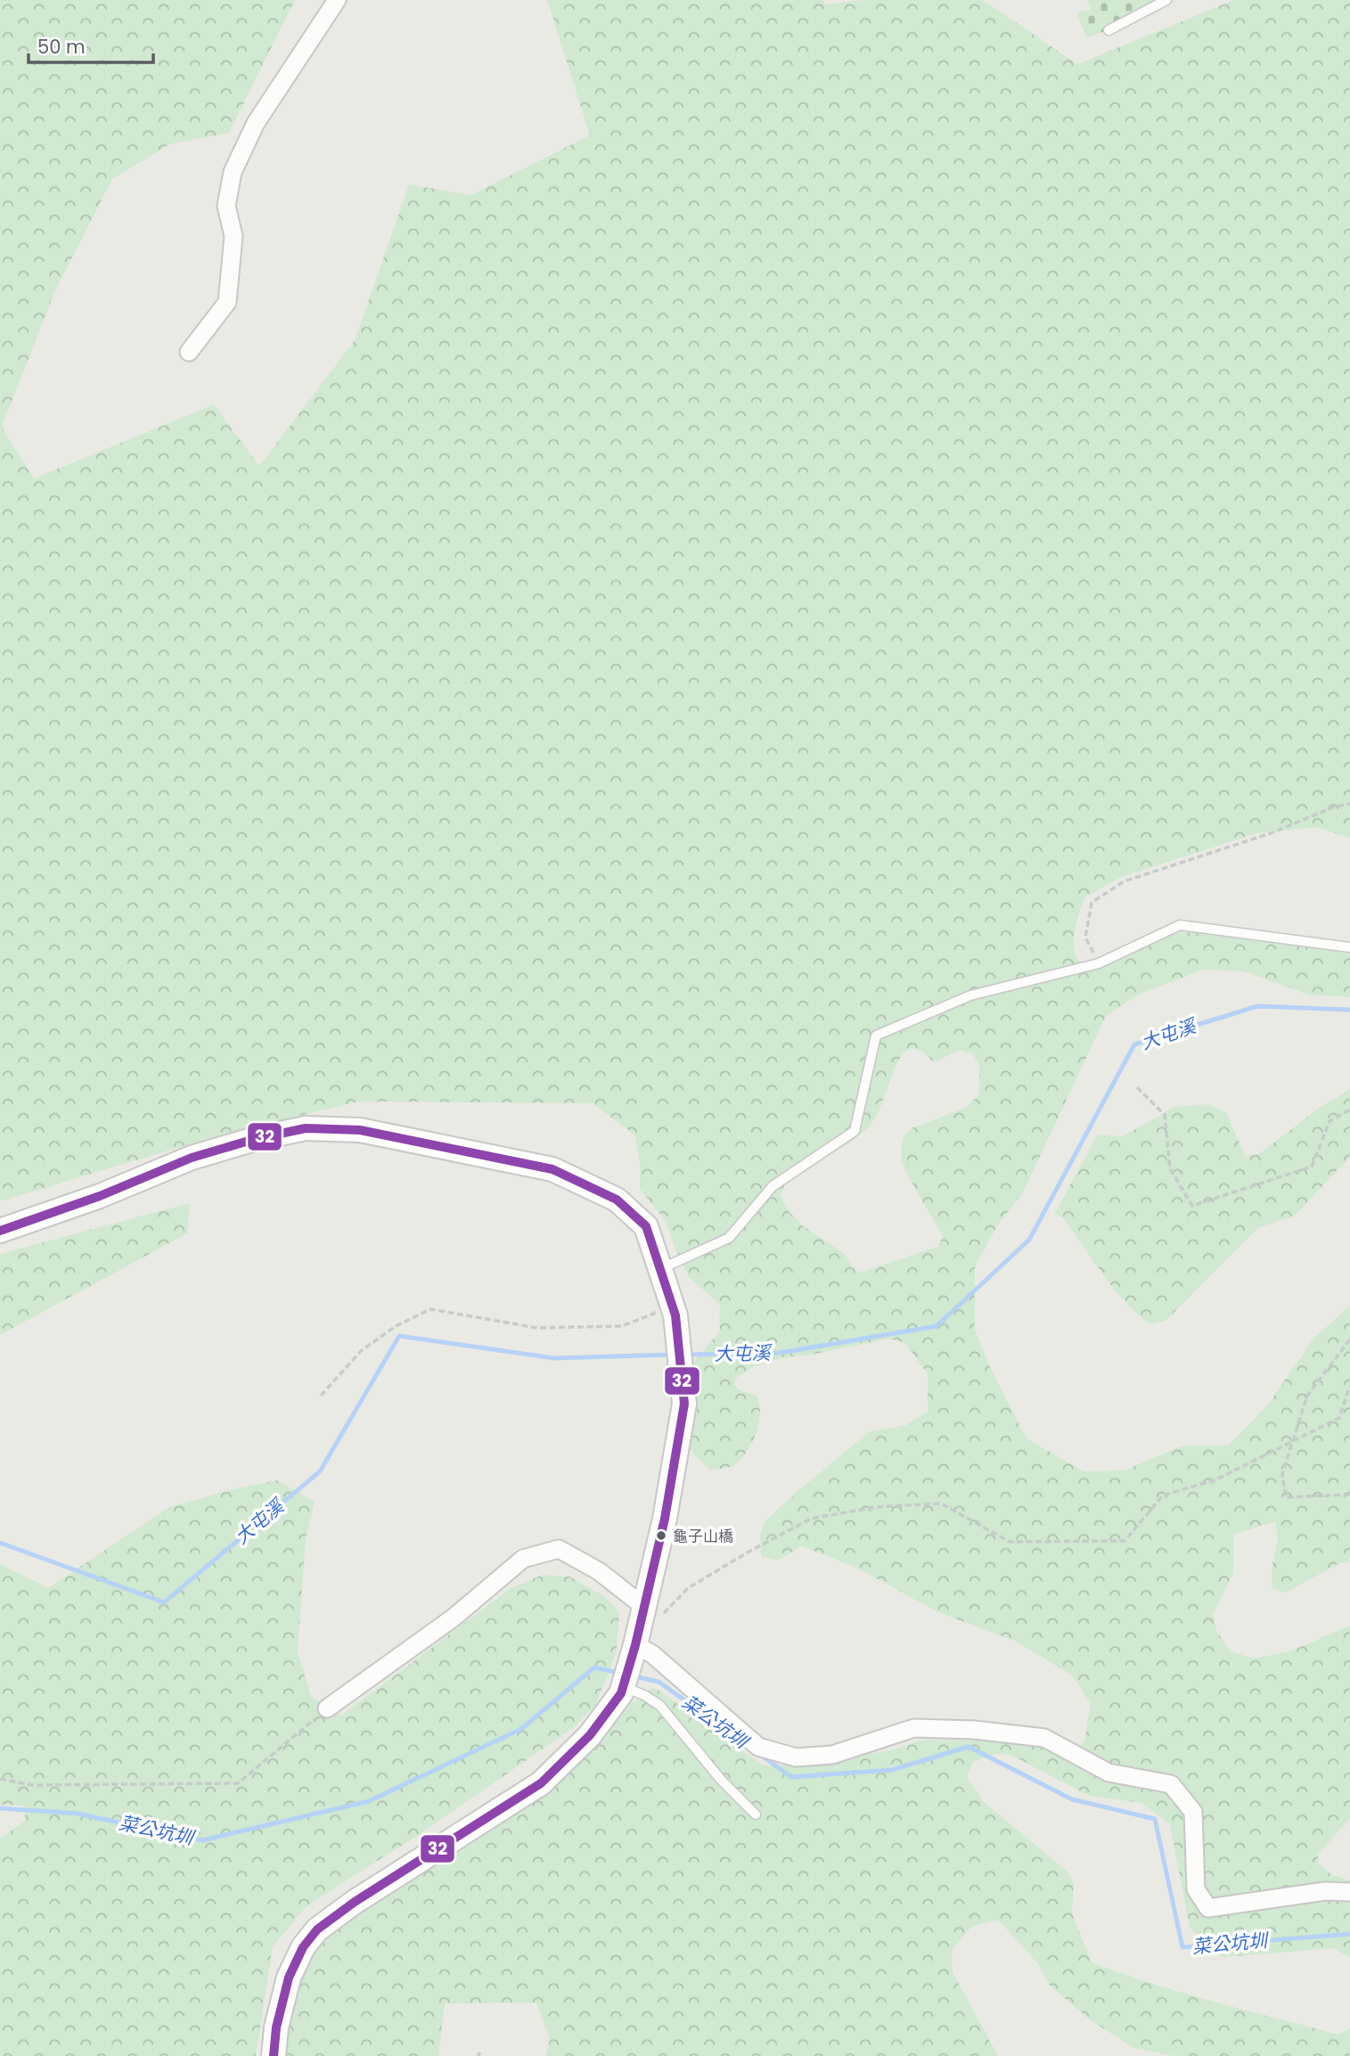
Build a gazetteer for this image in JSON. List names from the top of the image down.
{
  "water": ["大屯溪", "菜公坑圳"],
  "places": ["龜子山橋"],
  "lines": ["transit line 32"],
  "scale_bar": "50 m"
}
